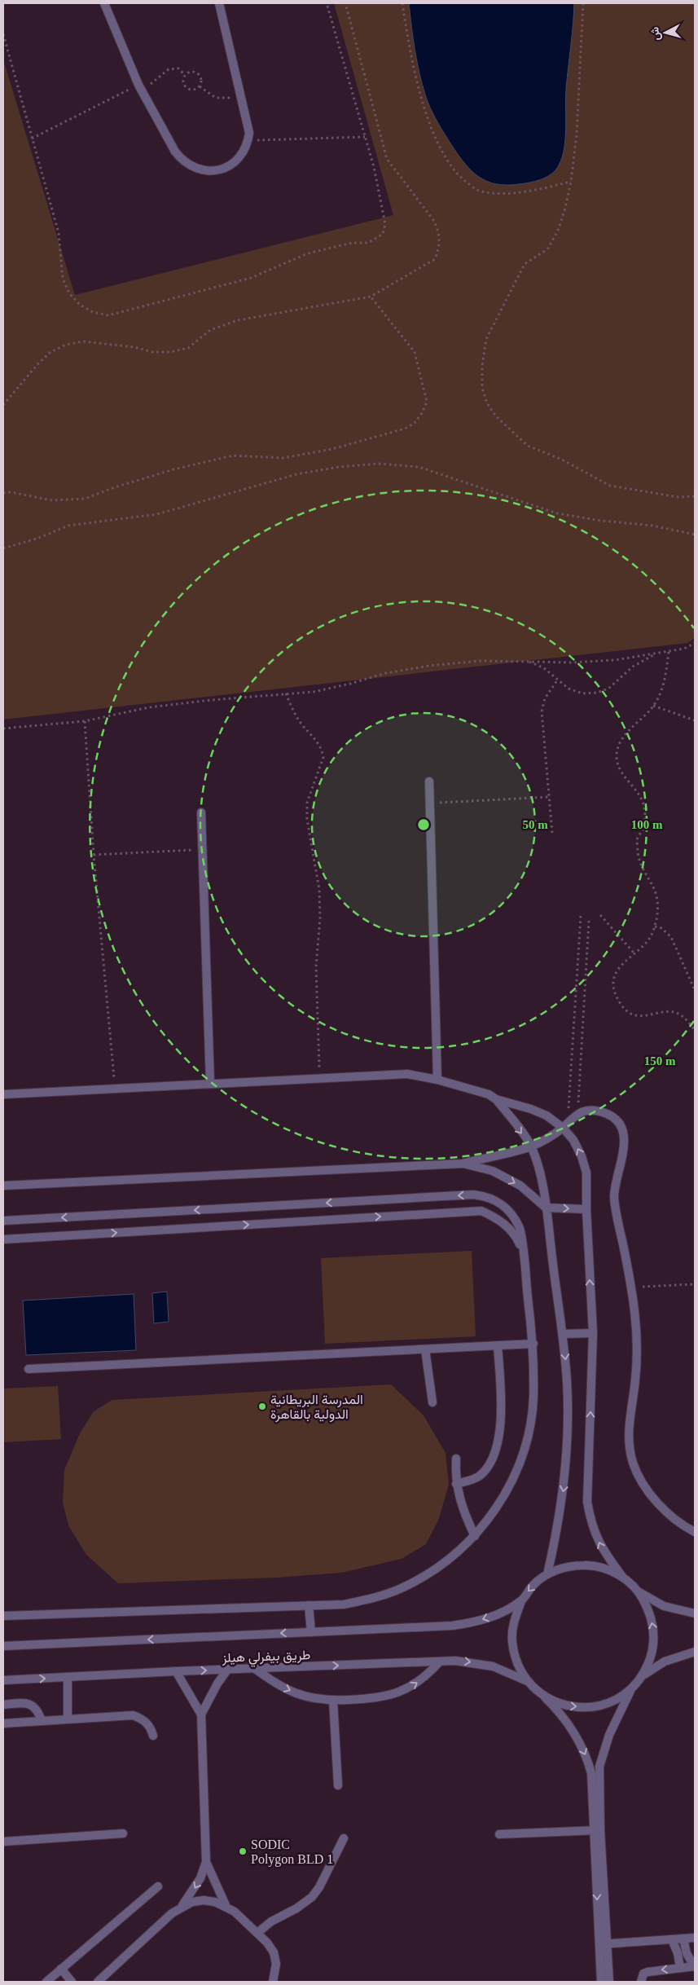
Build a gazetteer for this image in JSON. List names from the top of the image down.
{
  "streets": {
    "street": ["طريق بيفرلي هيلز"]
  },
  "places": ["المدرسة البريطانية الدولية بالقاهرة", "SODIC Polygon BLD 1"],
  "north": "left",
  "rings": ["50 m", "100 m", "150 m"]
}
